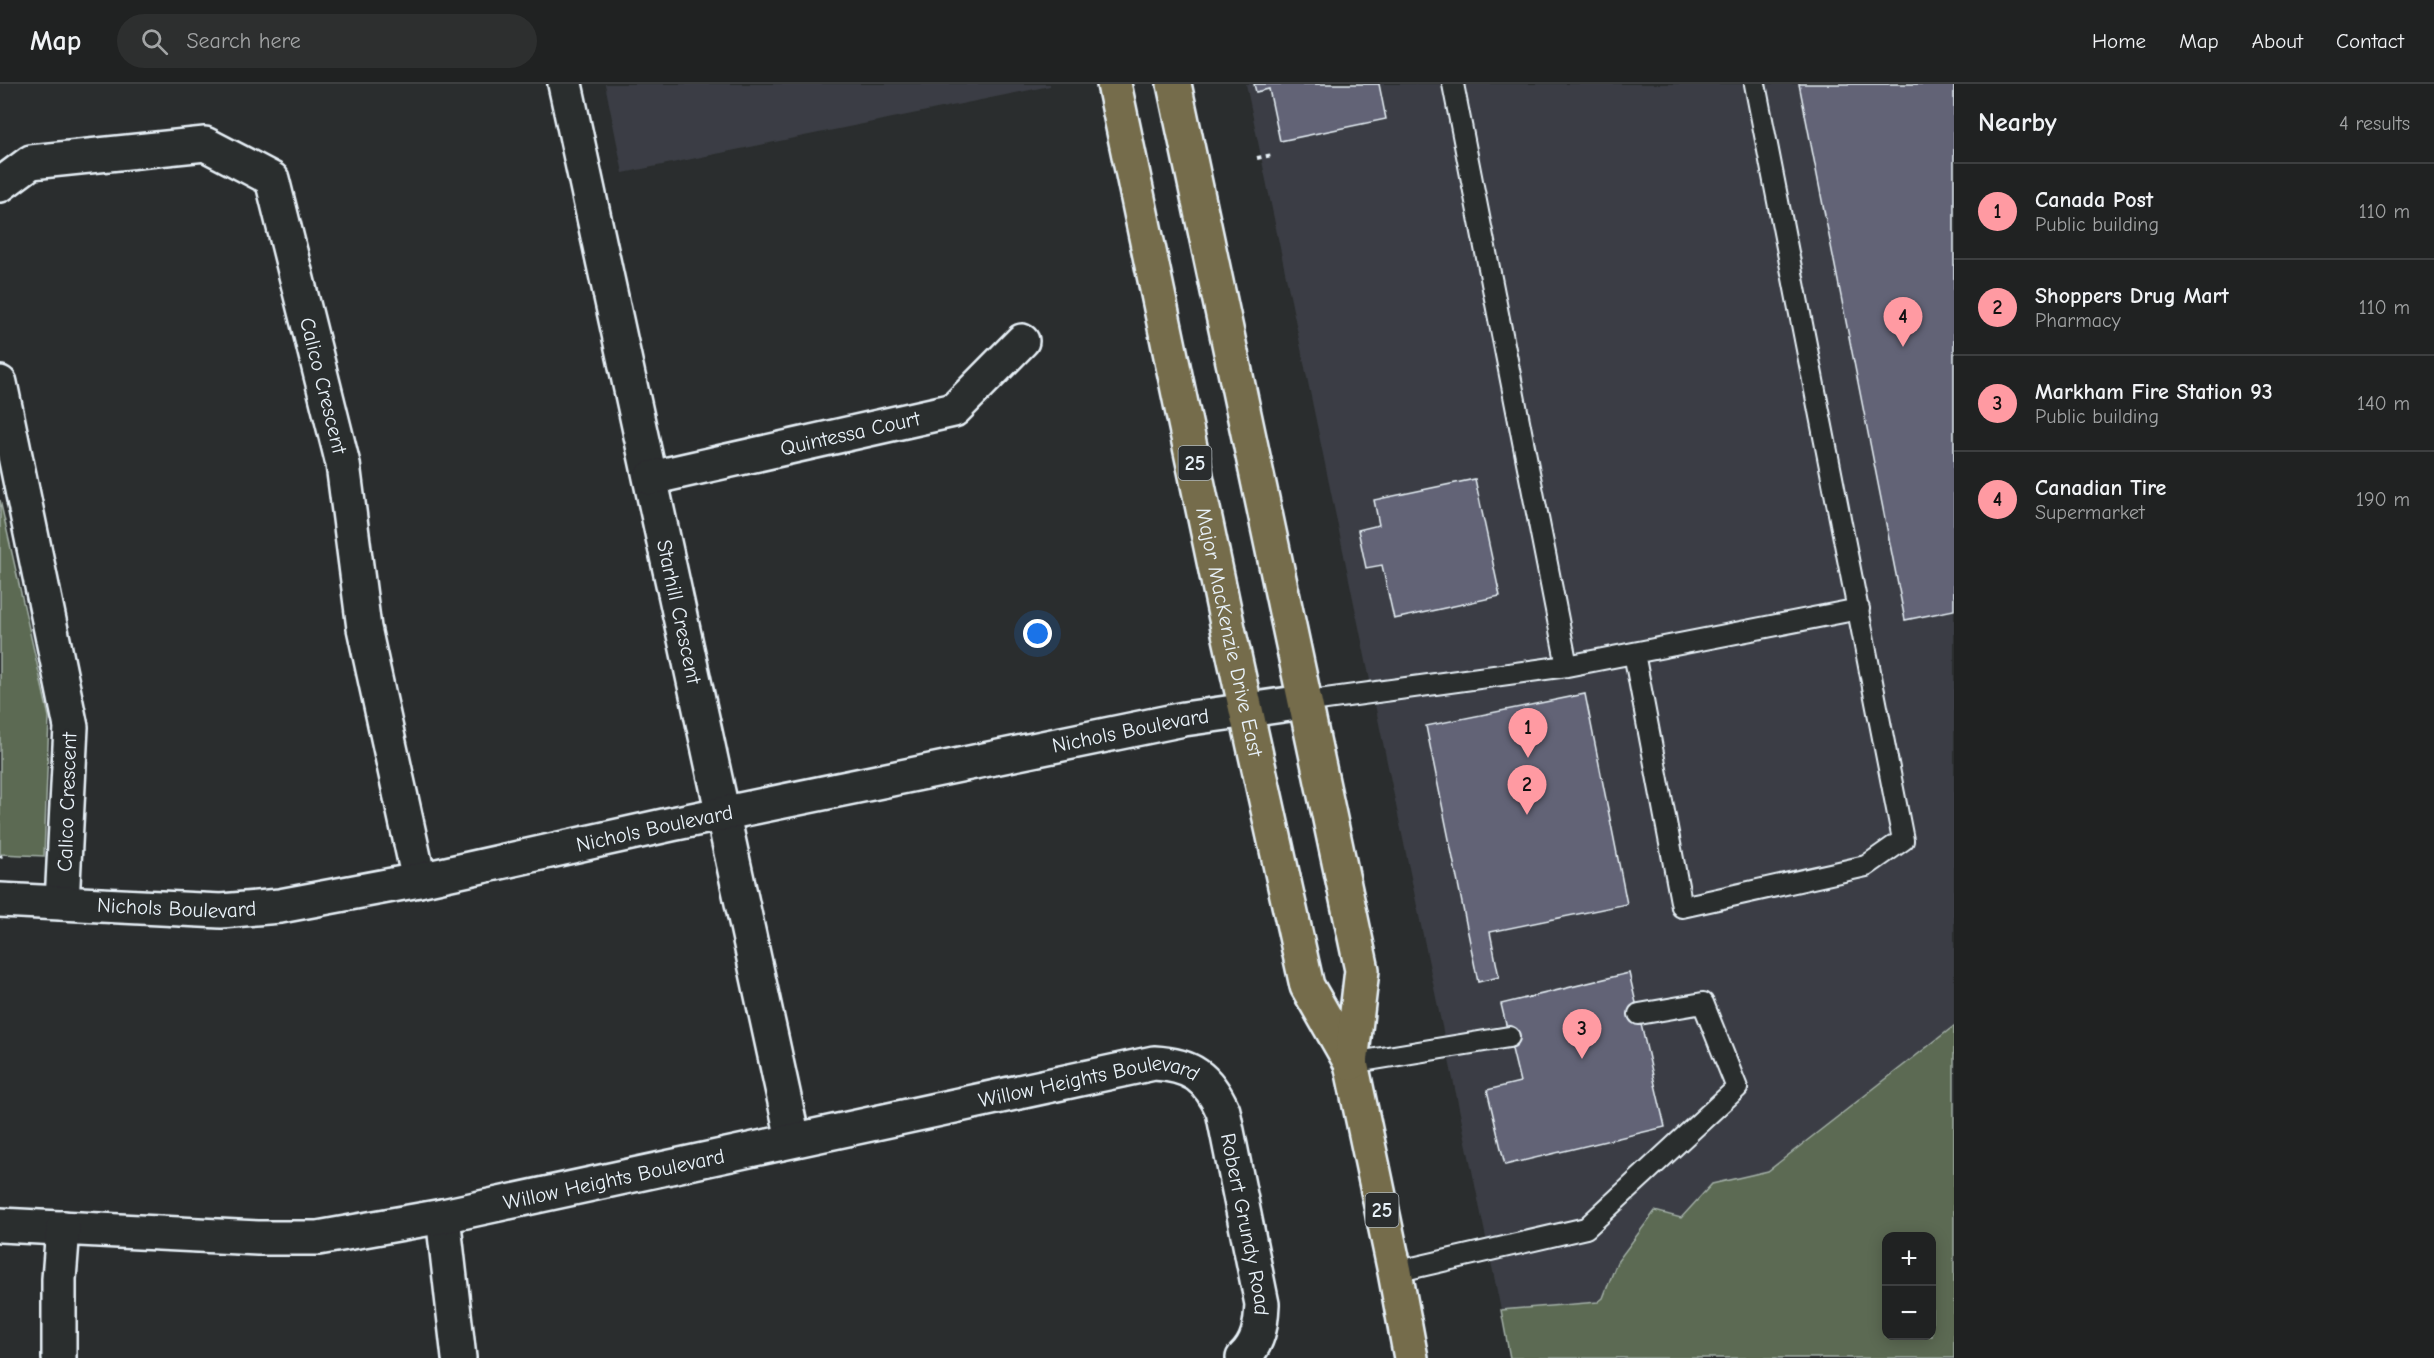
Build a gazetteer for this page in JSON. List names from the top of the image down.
{
  "streets": {
    "main road": ["25", "Major MacKenzie Drive East"],
    "street": [
      "Calico Crescent",
      "Quintessa Court",
      "Starhill Crescent",
      "Nichols Boulevard",
      "Willow Heights Boulevard",
      "Robert Grundy Road"
    ]
  },
  "crossings": [
    ["Calico Crescent", "Nichols Boulevard"],
    ["Quintessa Court", "Starhill Crescent"],
    ["Starhill Crescent", "Nichols Boulevard"],
    ["Starhill Crescent", "Willow Heights Boulevard"],
    ["Major MacKenzie Drive East", "Nichols Boulevard"],
    ["Willow Heights Boulevard", "Robert Grundy Road"]
  ],
  "page": {
    "header": "Map",
    "search": "Search here",
    "nav": [
      "Home",
      "Map",
      "About",
      "Contact"
    ],
    "heading": ["Nearby", "4 results"],
    "list": [
      {
        "mark": "1",
        "name": "Canada Post",
        "note": "Public building",
        "value": "110 m"
      },
      {
        "mark": "2",
        "name": "Shoppers Drug Mart",
        "note": "Pharmacy",
        "value": "110 m"
      },
      {
        "mark": "3",
        "name": "Markham Fire Station 93",
        "note": "Public building",
        "value": "140 m"
      },
      {
        "mark": "4",
        "name": "Canadian Tire",
        "note": "Supermarket",
        "value": "190 m"
      }
    ],
    "pins": [
      "4",
      "1",
      "2",
      "3"
    ],
    "map_buttons": ["+", "−"]
  }
}
